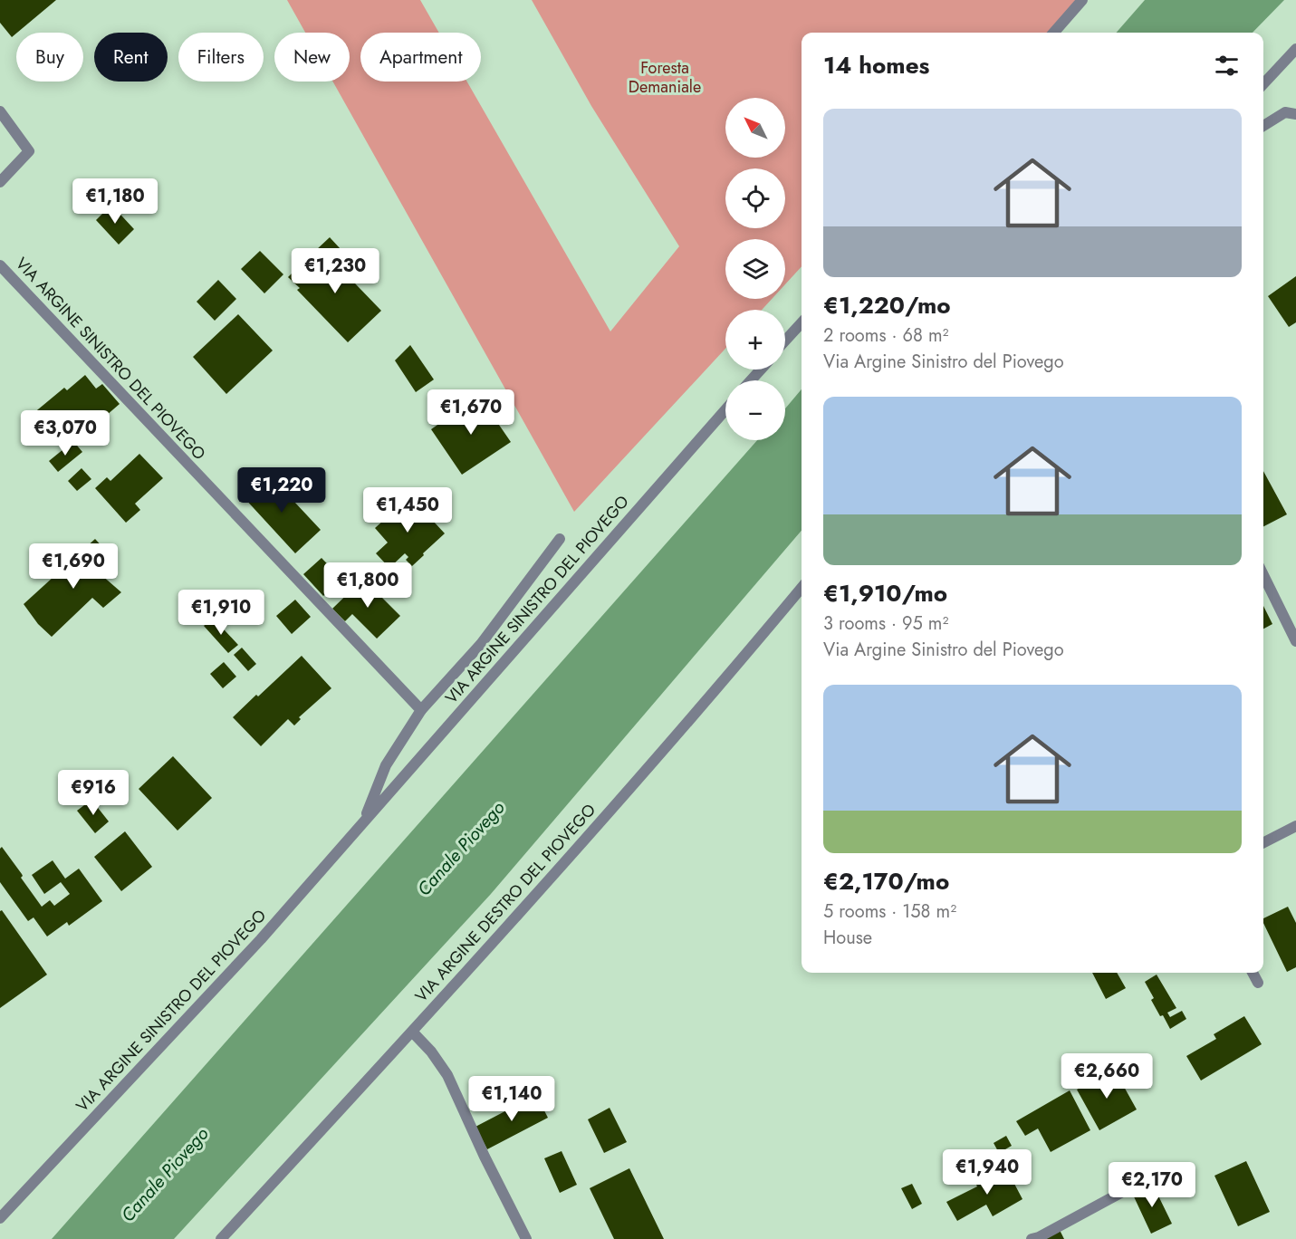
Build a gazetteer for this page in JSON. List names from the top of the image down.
{
  "streets": {
    "street": ["VIA ARGINE SINISTRO DEL PIOVEGO", "VIA ARGINE DESTRO DEL PIOVEGO"]
  },
  "water": ["Canale Piovego"],
  "parks": ["Foresta Demaniale"],
  "north": "top left",
  "page": {
    "chip": [
      "Buy",
      "Rent",
      "Filters",
      "New",
      "Apartment"
    ],
    "heading": "14 homes",
    "map_buttons": ["+", "−"],
    "list": [
      {
        "name": "€1,220/mo",
        "note": "2 rooms · 68 m² · Via Argine Sinistro del Piovego"
      },
      {
        "name": "€1,910/mo",
        "note": "3 rooms · 95 m² · Via Argine Sinistro del Piovego"
      },
      {
        "name": "€2,170/mo",
        "note": "5 rooms · 158 m² · House"
      }
    ],
    "price": [
      "€1,180",
      "€1,230",
      "€1,670",
      "€3,070",
      "€1,220",
      "€1,450",
      "€1,690",
      "€1,800",
      "€1,910",
      "€916",
      "€2,660",
      "€1,140",
      "€1,940",
      "€2,170"
    ]
  }
}
